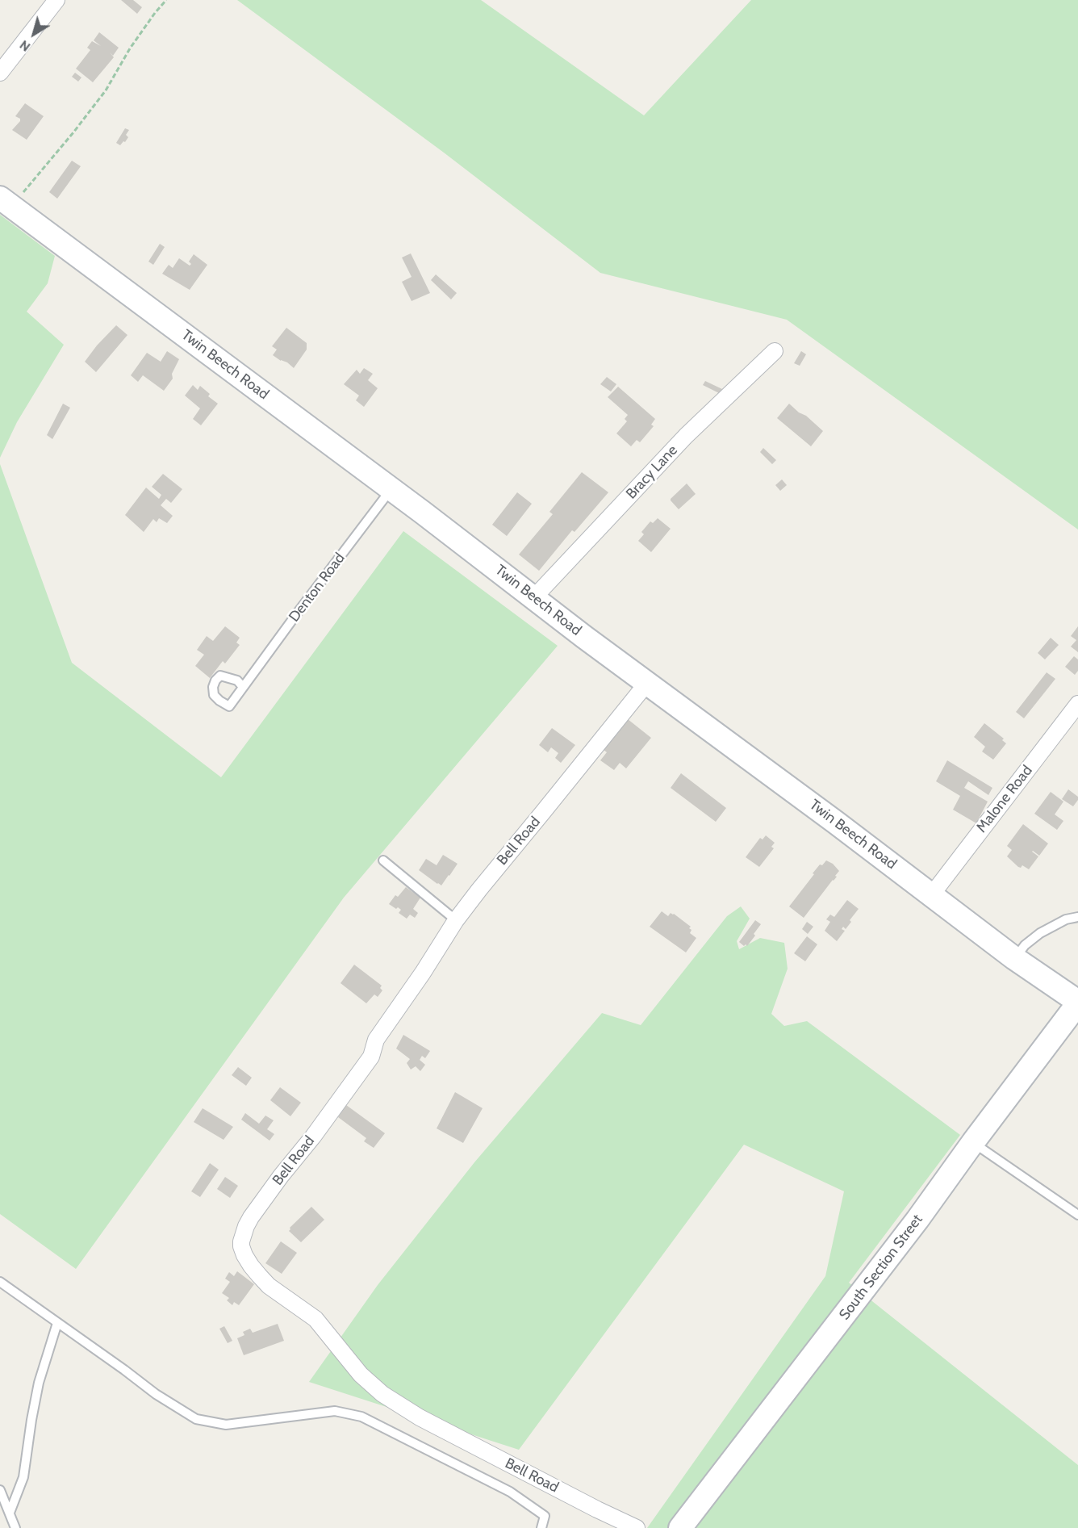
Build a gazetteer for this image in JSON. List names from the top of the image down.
{
  "streets": {
    "street": [
      "Twin Beech Road",
      "Bracy Lane",
      "Malone Road",
      "Bell Road",
      "South Section Street"
    ],
    "lane": ["Denton Road"]
  },
  "crossings": [
    ["Twin Beech Road", "Bracy Lane"],
    ["Twin Beech Road", "Denton Road"],
    ["Twin Beech Road", "Malone Road"],
    ["Twin Beech Road", "Bell Road"],
    ["Twin Beech Road", "South Section Street"]
  ],
  "north": "bottom left"
}
